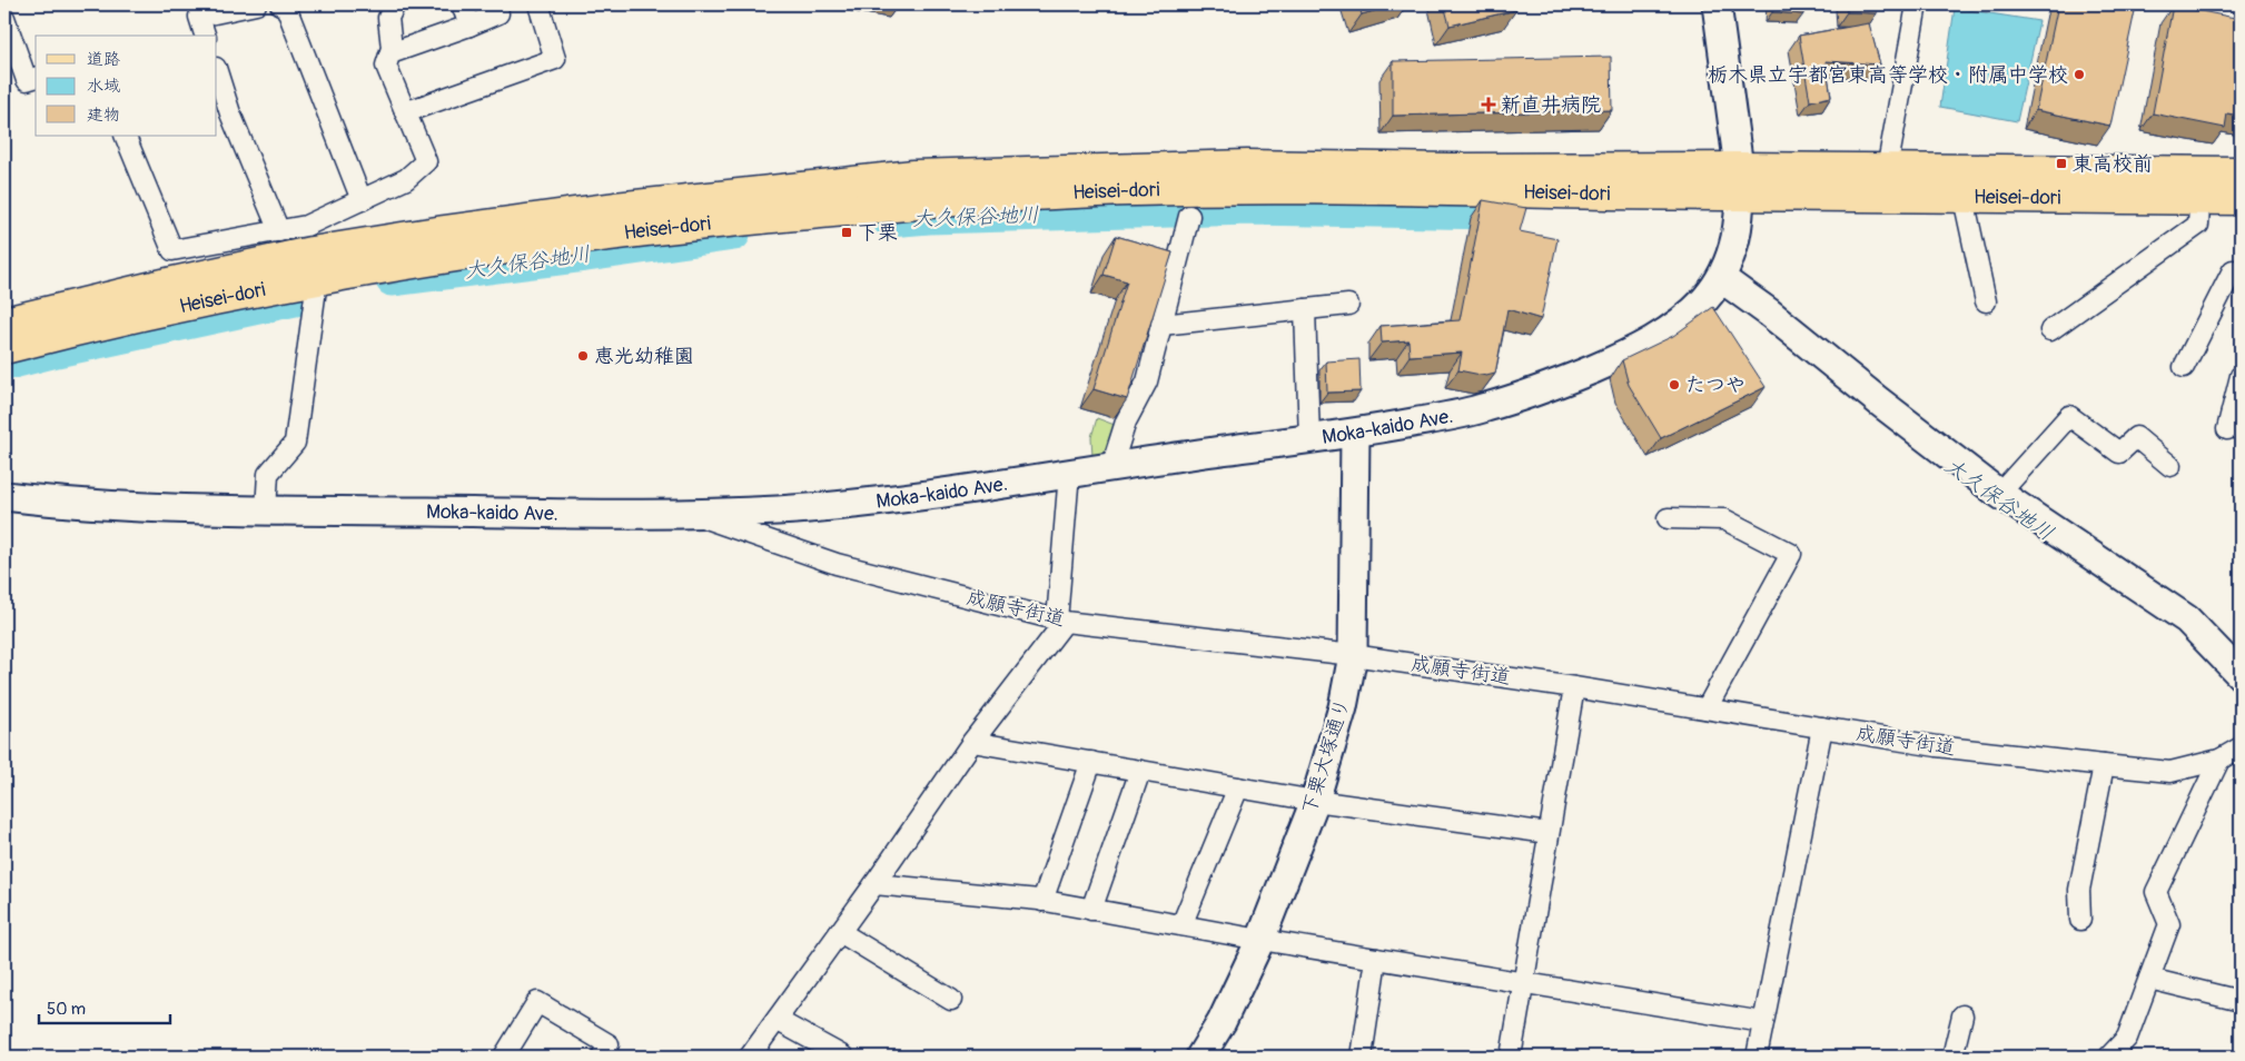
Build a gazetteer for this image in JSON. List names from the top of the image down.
{
  "streets": {
    "main road": ["Heisei-dori"],
    "street": ["Moka-kaido Ave.", "成願寺街道", "下栗大塚通り"]
  },
  "crossings": [
    ["Heisei-dori", "Moka-kaido Ave."],
    ["Moka-kaido Ave.", "成願寺街道"],
    ["Moka-kaido Ave.", "下栗大塚通り"],
    ["成願寺街道", "下栗大塚通り"]
  ],
  "water": ["大久保谷地川"],
  "places": {
    "other": ["栃木県立宇都宮東高等学校・附属中学校", "恵光幼稚園", "たつや"],
    "health": ["新直井病院"],
    "transit": ["東高校前", "下栗"]
  },
  "legend": ["道路", "水域", "建物"],
  "scale_bar": "50 m"
}
